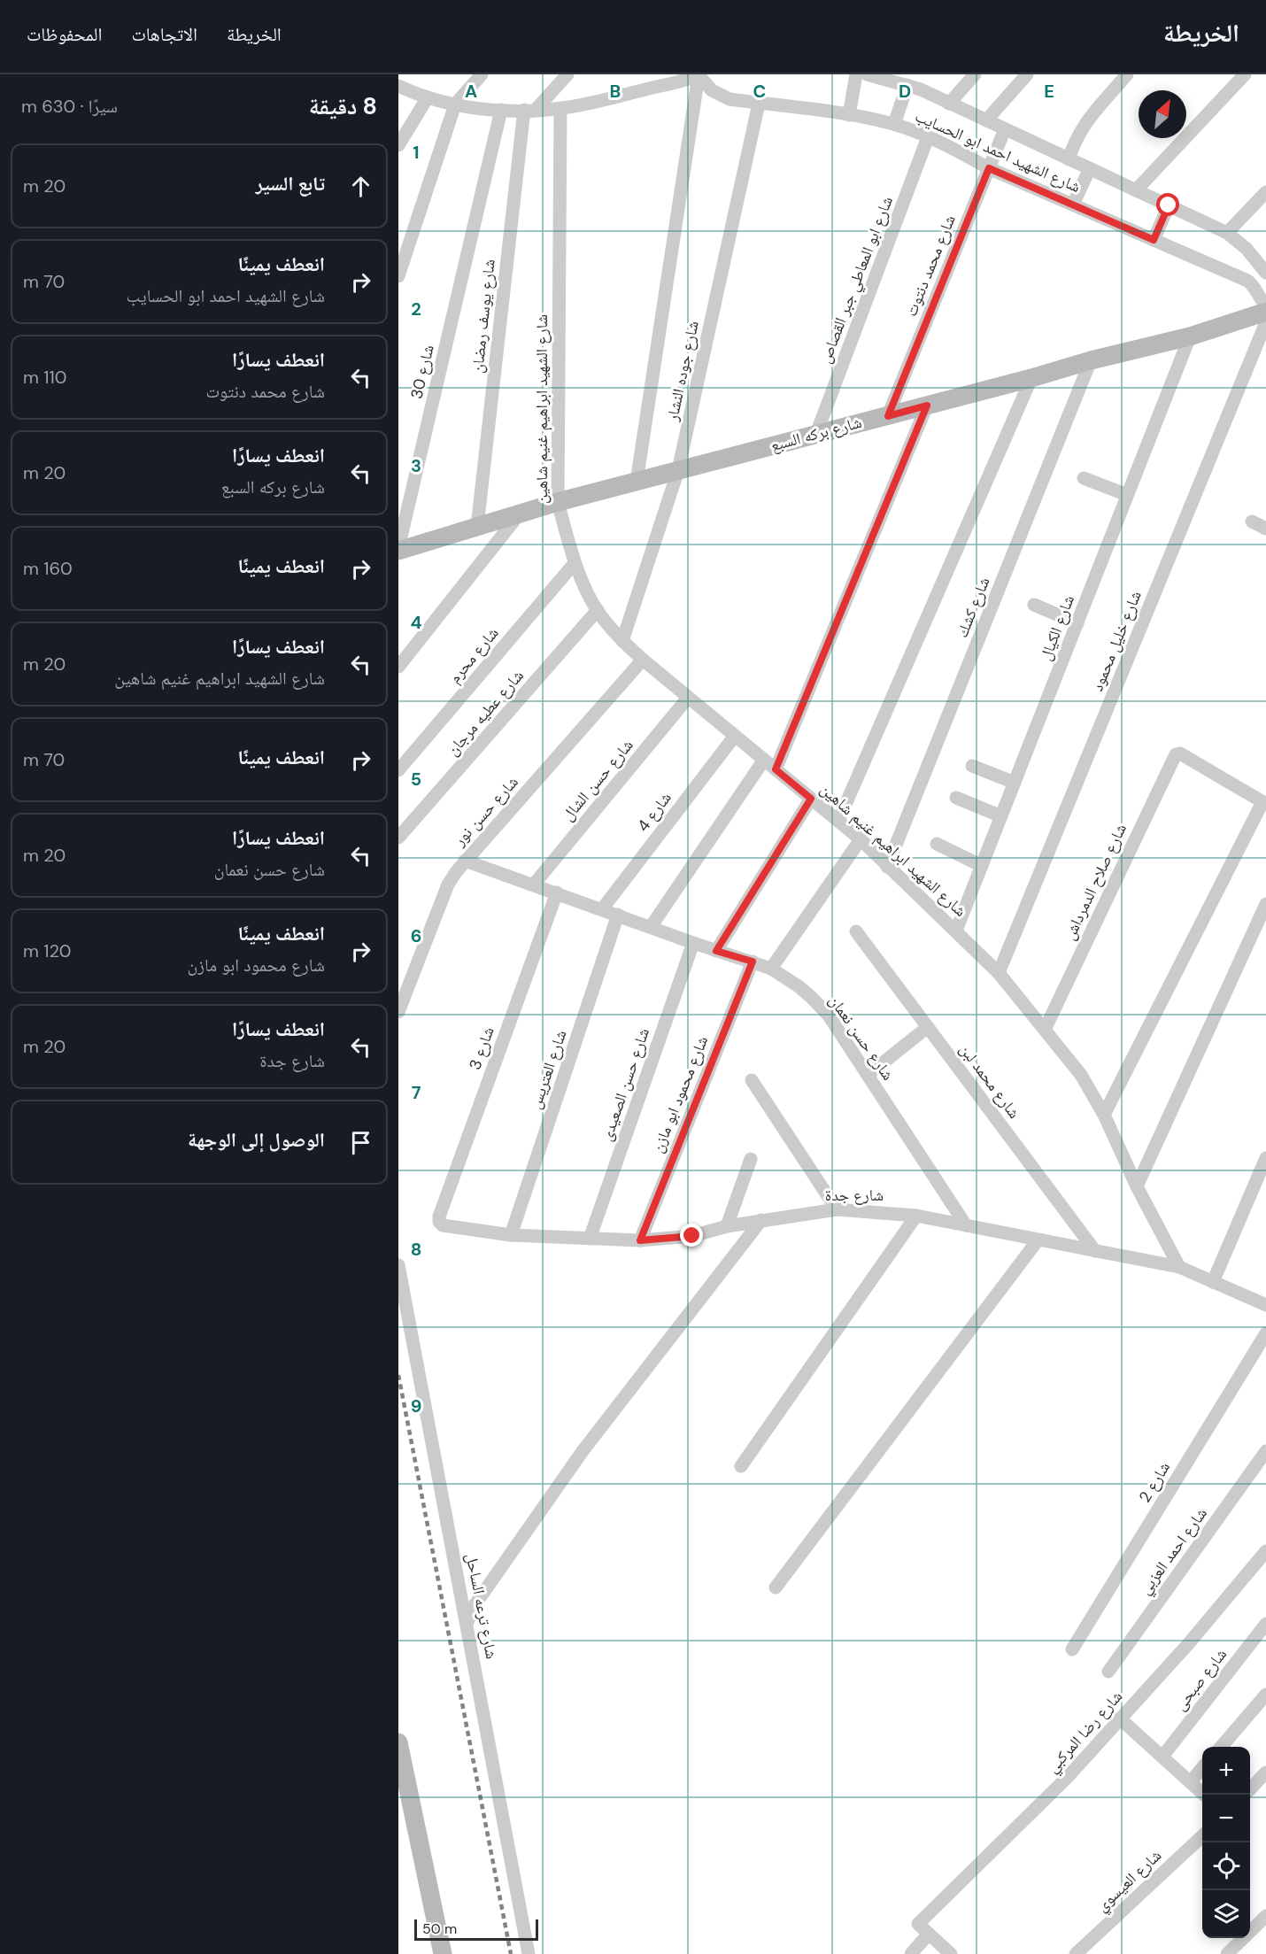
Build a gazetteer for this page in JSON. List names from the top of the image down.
{
  "streets": {
    "main road": ["شارع بركه السبع"],
    "street": [
      "شارع الشهيد احمد ابو الحسايب",
      "شارع محمد دنتوت",
      "شارع ابو المعاطي جبر القصاص",
      "شارع يوسف رمضان",
      "شارع جوده النشار",
      "شارع 30",
      "شارع الشهيد ابراهيم غنيم شاهين",
      "شارع كشك",
      "شارع الكيال",
      "شارع خليل محمود",
      "شارع محرم",
      "شارع عطيه مرجان",
      "شارع حسن الشال",
      "شارع حسن نور",
      "شارع 4",
      "شارع صلاح الدمرداش",
      "شارع حسن نعمان",
      "شارع 3",
      "شارع العتريس",
      "شارع محمد لبن",
      "شارع حسن الصعيدى",
      "شارع محمود ابو مازن",
      "شارع جدة",
      "شارع 2",
      "شارع احمد العزبي",
      "شارع ترعه الساحل",
      "شارع صبحى",
      "شارع رضا المركبي",
      "شارع العيسوي"
    ]
  },
  "crossings": [
    ["شارع الشهيد احمد ابو الحسايب", "شارع محمد دنتوت"],
    ["شارع الشهيد احمد ابو الحسايب", "شارع ابو المعاطي جبر القصاص"],
    ["شارع الشهيد احمد ابو الحسايب", "شارع جوده النشار"],
    ["شارع محمد دنتوت", "شارع بركه السبع"],
    ["شارع ابو المعاطي جبر القصاص", "شارع بركه السبع"],
    ["شارع يوسف رمضان", "شارع بركه السبع"],
    ["شارع جوده النشار", "شارع الشهيد ابراهيم غنيم شاهين"],
    ["شارع جوده النشار", "شارع بركه السبع"],
    ["شارع 30", "شارع بركه السبع"],
    ["شارع الشهيد ابراهيم غنيم شاهين", "شارع بركه السبع"],
    ["شارع الشهيد ابراهيم غنيم شاهين", "شارع كشك"],
    ["شارع الشهيد ابراهيم غنيم شاهين", "شارع الكيال"],
    ["شارع الشهيد ابراهيم غنيم شاهين", "شارع خليل محمود"],
    ["شارع الشهيد ابراهيم غنيم شاهين", "شارع محرم"],
    ["شارع الشهيد ابراهيم غنيم شاهين", "شارع عطيه مرجان"],
    ["شارع الشهيد ابراهيم غنيم شاهين", "شارع حسن الشال"],
    ["شارع الشهيد ابراهيم غنيم شاهين", "شارع حسن نور"],
    ["شارع الشهيد ابراهيم غنيم شاهين", "شارع 4"],
    ["شارع الشهيد ابراهيم غنيم شاهين", "شارع صلاح الدمرداش"],
    ["شارع الشهيد ابراهيم غنيم شاهين", "شارع جدة"],
    ["شارع بركه السبع", "شارع كشك"],
    ["شارع بركه السبع", "شارع الكيال"],
    ["شارع حسن الشال", "شارع حسن نعمان"],
    ["شارع حسن نور", "شارع حسن نعمان"],
    ["شارع 4", "شارع حسن نعمان"],
    ["شارع حسن نعمان", "شارع 3"],
    ["شارع حسن نعمان", "شارع العتريس"],
    ["شارع حسن نعمان", "شارع حسن الصعيدى"],
    ["شارع حسن نعمان", "شارع محمود ابو مازن"],
    ["شارع حسن نعمان", "شارع جدة"],
    ["شارع 3", "شارع جدة"],
    ["شارع العتريس", "شارع جدة"],
    ["شارع محمد لبن", "شارع جدة"],
    ["شارع حسن الصعيدى", "شارع جدة"],
    ["شارع محمود ابو مازن", "شارع جدة"]
  ],
  "scale_bar": "50 m",
  "north": "top right",
  "page": {
    "header": "الخريطة",
    "nav": ["الخريطة", "الاتجاهات", "المحفوظات"],
    "heading": ["8 دقيقة", "سيرًا · 630 m"],
    "list": [
      ["تابع السير", "20 m"],
      ["انعطف يمينًا", "شارع الشهيد احمد ابو الحسايب", "70 m"],
      ["انعطف يسارًا", "شارع محمد دنتوت", "110 m"],
      ["انعطف يسارًا", "شارع بركه السبع", "20 m"],
      ["انعطف يمينًا", "160 m"],
      ["انعطف يسارًا", "شارع الشهيد ابراهيم غنيم شاهين", "20 m"],
      ["انعطف يمينًا", "70 m"],
      ["انعطف يسارًا", "شارع حسن نعمان", "20 m"],
      ["انعطف يمينًا", "شارع محمود ابو مازن", "120 m"],
      ["انعطف يسارًا", "شارع جدة", "20 m"],
      "الوصول إلى الوجهة"
    ],
    "map_buttons": ["+", "−"],
    "scale": "50 m"
  },
  "grid": {
    "columns": [
      "A",
      "B",
      "C",
      "D",
      "E"
    ],
    "rows": [
      "1",
      "2",
      "3",
      "4",
      "5",
      "6",
      "7",
      "8",
      "9"
    ]
  }
}
